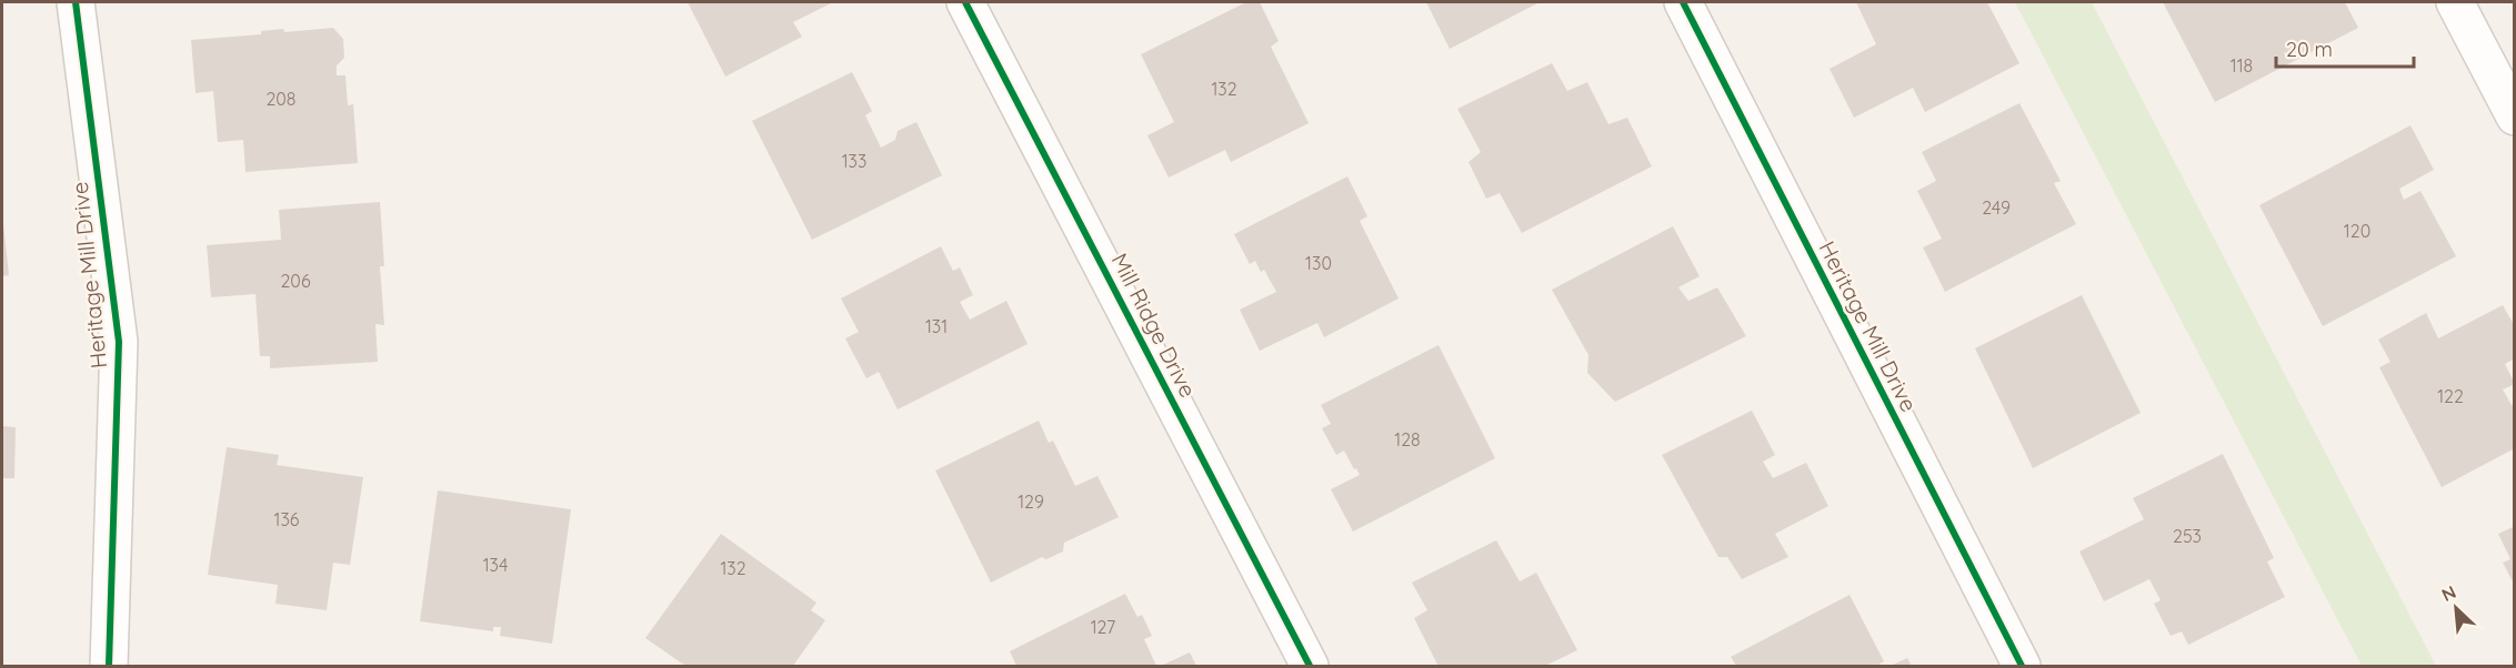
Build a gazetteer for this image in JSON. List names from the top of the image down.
{
  "streets": {
    "street": ["Heritage Mill Drive", "Mill Ridge Drive"]
  },
  "house_numbers": [
    "118",
    "132",
    "208",
    "133",
    "249",
    "120",
    "130",
    "206",
    "131",
    "122",
    "128",
    "129",
    "136",
    "253",
    "134",
    "132",
    "127"
  ],
  "scale_bar": "20 m",
  "north": "top left"
}
